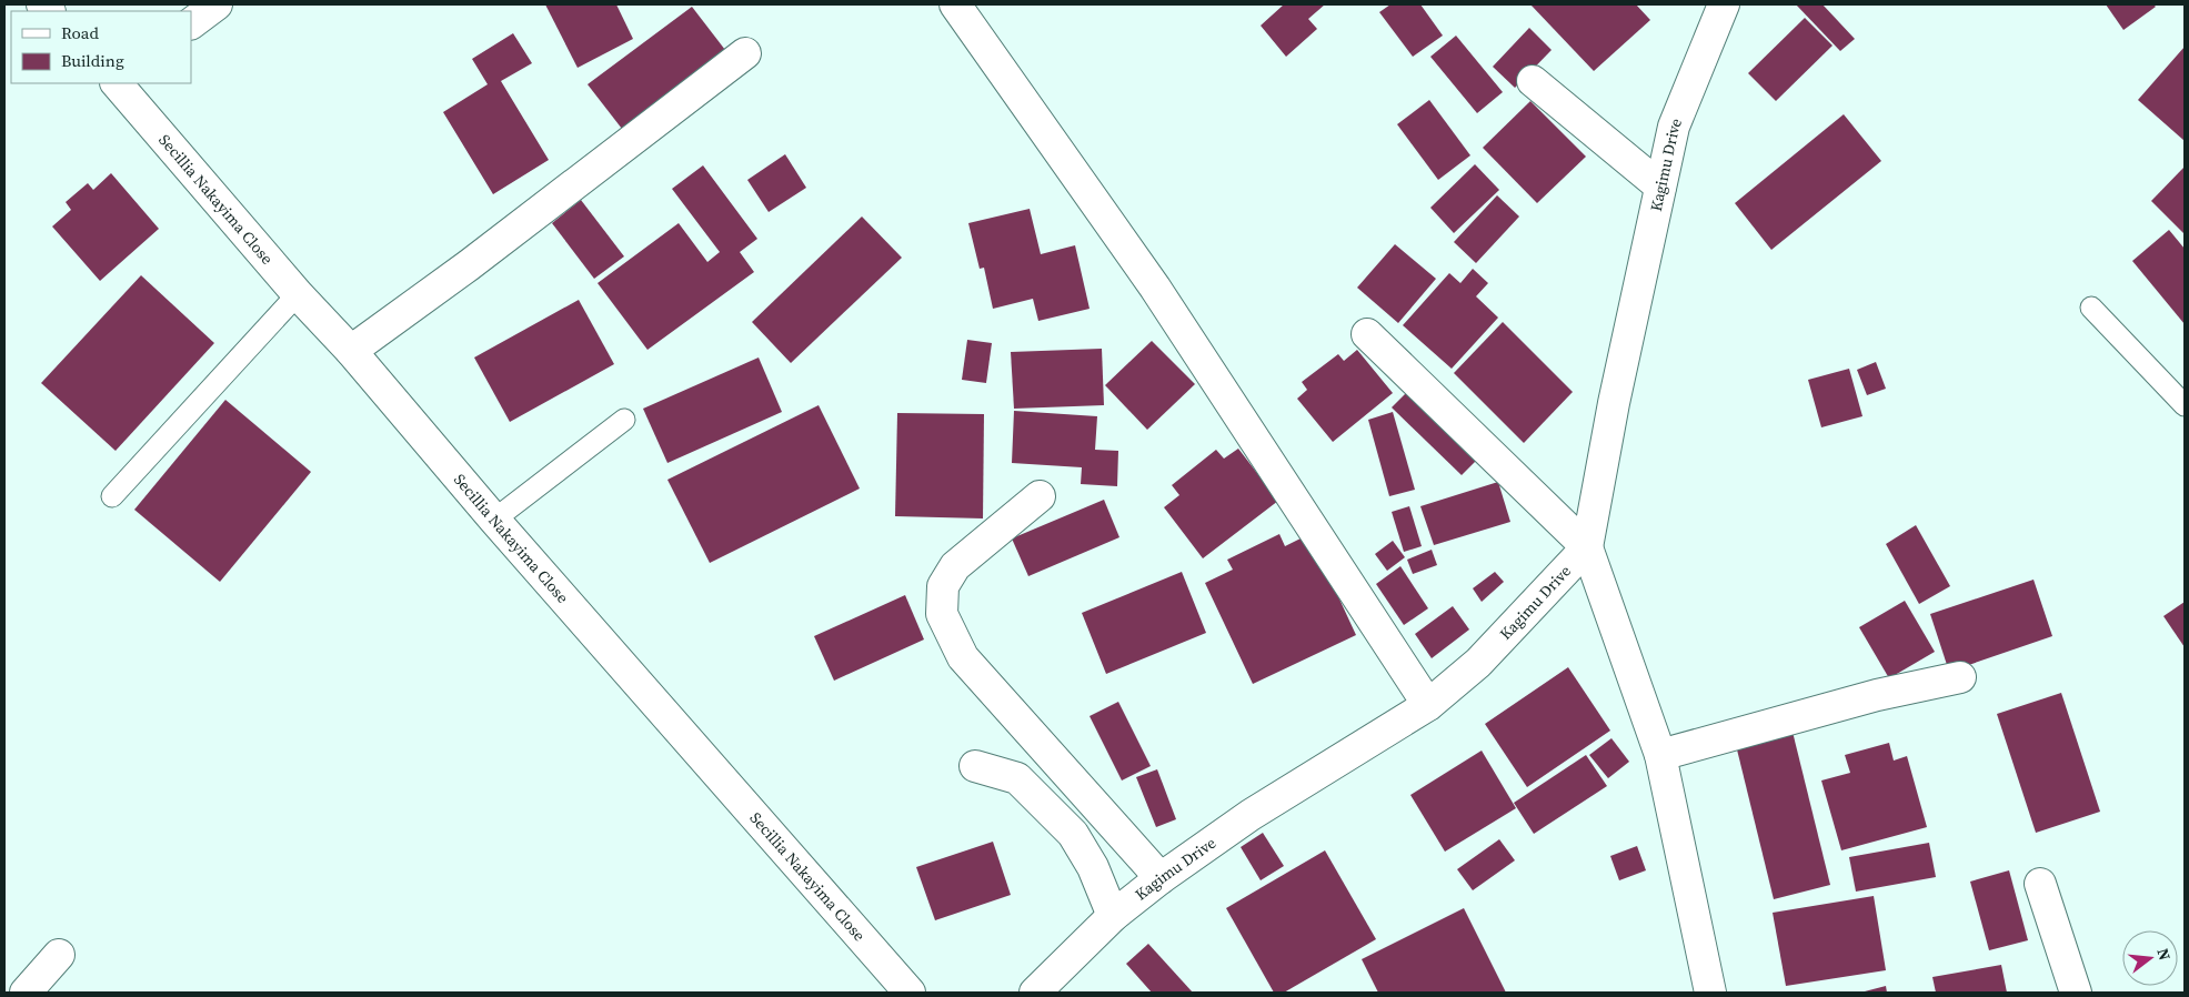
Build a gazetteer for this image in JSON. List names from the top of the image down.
{
  "streets": {
    "street": ["Kagimu Drive", "Secillia Nakayima Close"]
  },
  "legend": ["Road", "Building"],
  "north": "right"
}
